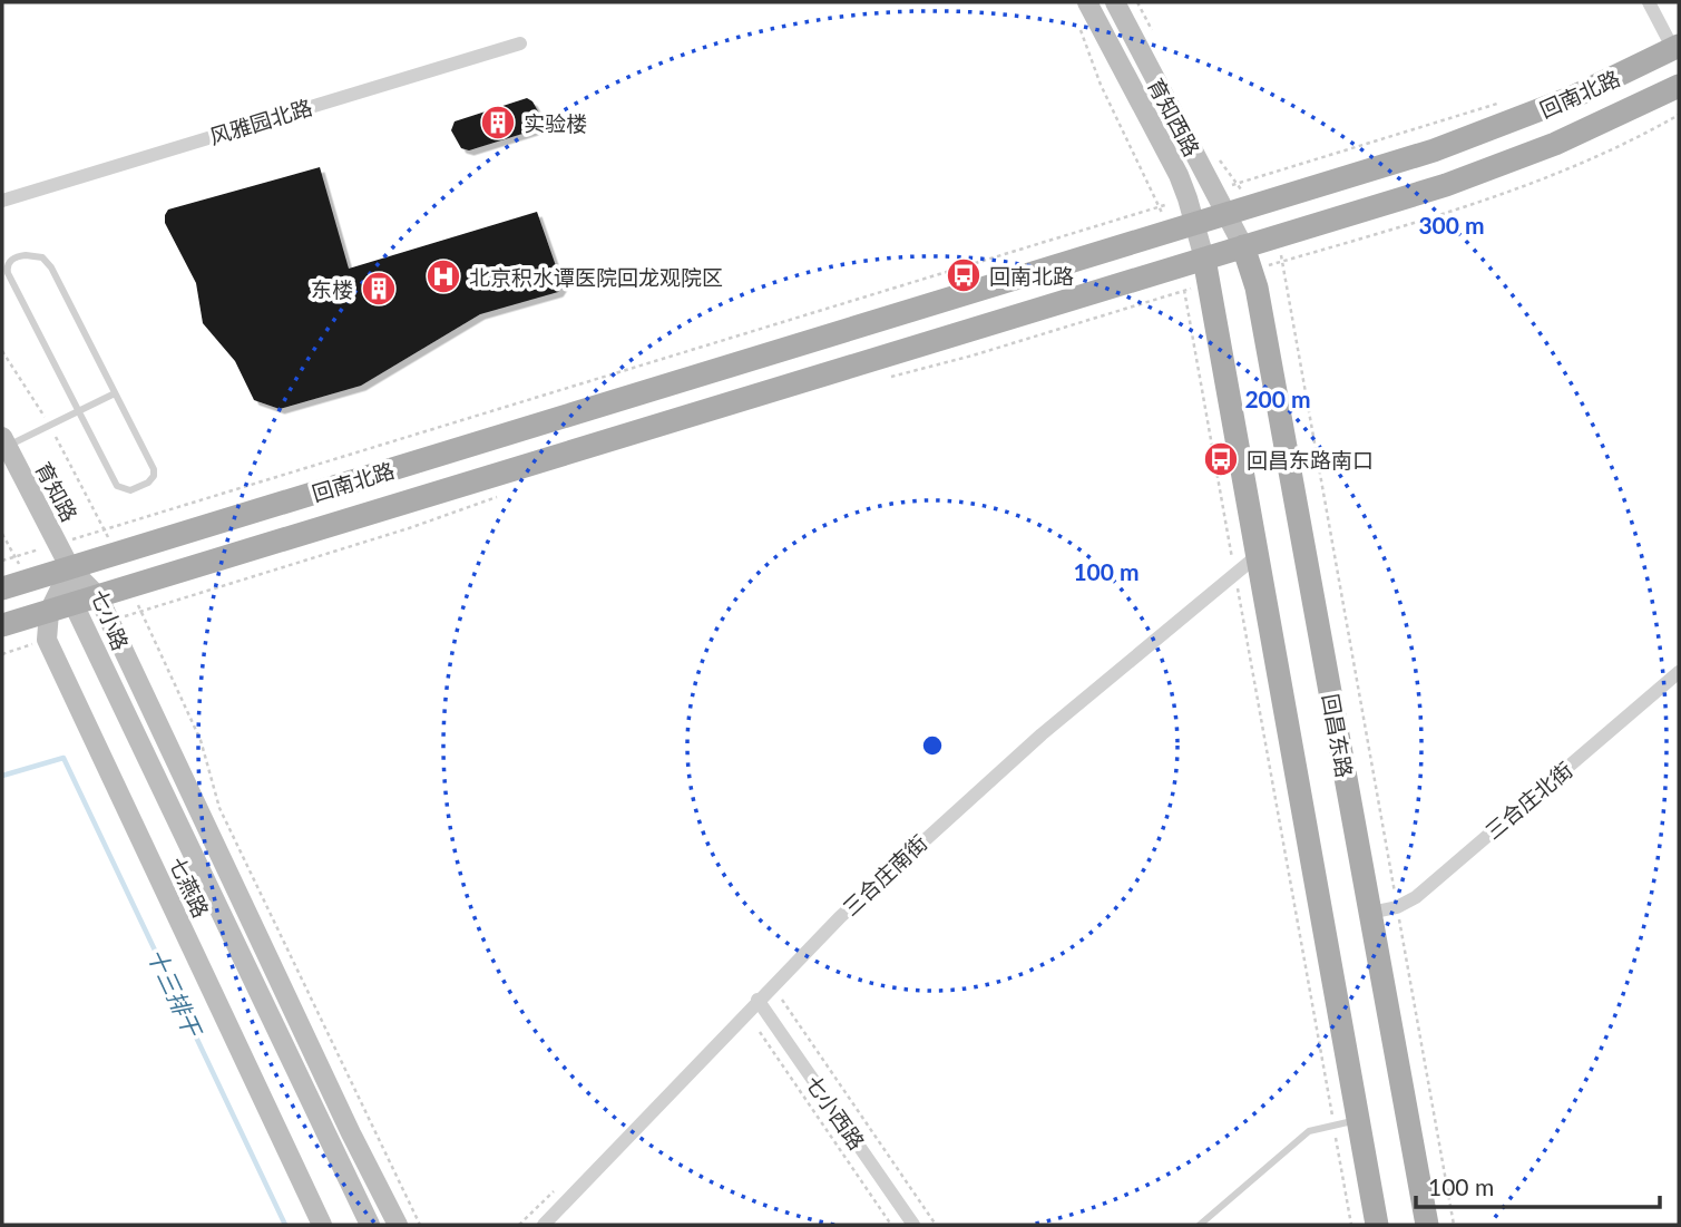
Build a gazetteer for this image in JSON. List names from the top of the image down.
{
  "streets": {
    "main road": ["回南北路", "回昌东路"],
    "street": [
      "育知西路",
      "风雅园北路",
      "育知路",
      "七小路",
      "三合庄北街",
      "三合庄南街",
      "七燕路",
      "七小西路"
    ]
  },
  "crossings": [
    ["回南北路", "育知西路"],
    ["回南北路", "育知路"],
    ["回南北路", "七小路"],
    ["回南北路", "回昌东路"],
    ["回南北路", "七燕路"],
    ["育知西路", "回昌东路"],
    ["育知路", "七小路"],
    ["育知路", "七燕路"],
    ["七小路", "七燕路"],
    ["回昌东路", "三合庄北街"],
    ["三合庄南街", "七小西路"]
  ],
  "water": ["十三排干"],
  "places": {
    "building": ["实验楼", "东楼"],
    "bus stop": ["回南北路", "回昌东路南口"],
    "hospital": ["北京积水谭医院回龙观院区"]
  },
  "scale_bar": "100 m",
  "rings": ["300 m", "200 m", "100 m"]
}
